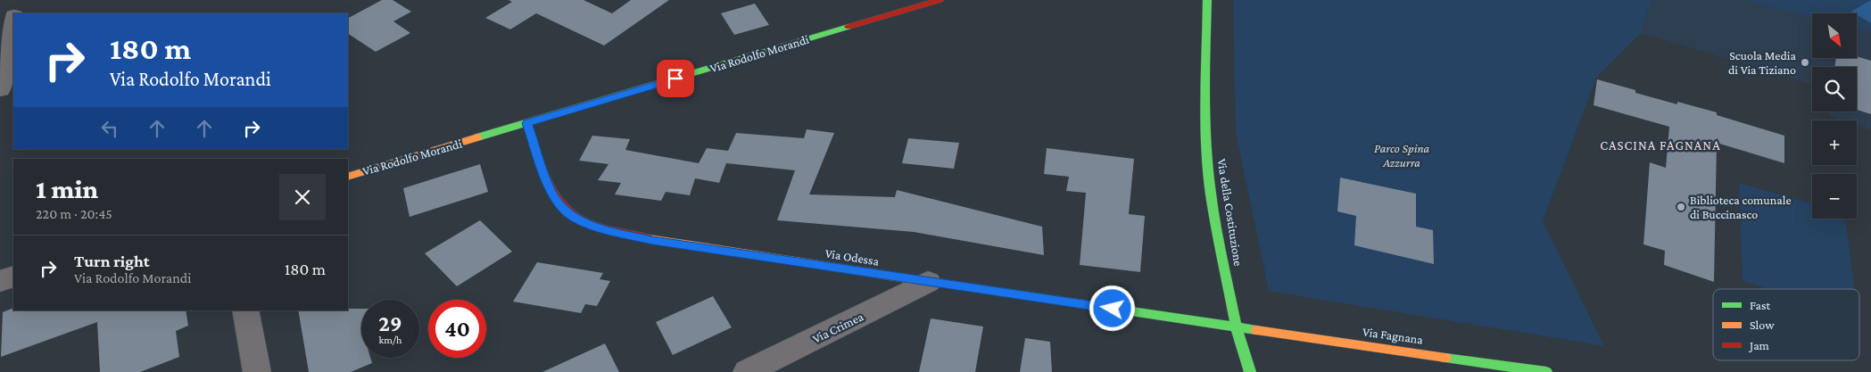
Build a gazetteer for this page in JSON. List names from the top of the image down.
{
  "streets": {
    "street": [
      "Via Rodolfo Morandi",
      "Via della Costituzione",
      "Via Odessa",
      "Via Crimea",
      "Via Fagnana"
    ]
  },
  "crossings": [
    ["Via Rodolfo Morandi", "Via Odessa"],
    ["Via della Costituzione", "Via Odessa"],
    ["Via della Costituzione", "Via Fagnana"],
    ["Via Odessa", "Via Crimea"],
    ["Via Odessa", "Via Fagnana"]
  ],
  "districts": ["CASCINA FAGNANA"],
  "parks": ["Parco Spina Azzurra"],
  "places": ["Scuola Media di Via Tiziano", "Biblioteca comunale di Buccinasco"],
  "legend": ["Fast", "Slow", "Jam"],
  "north": "bottom right",
  "page": {
    "map_buttons": ["+", "−"],
    "turn": ["180 m", "Via Rodolfo Morandi"],
    "heading": ["1 min", "220 m · 20:45"],
    "list": [
      {
        "name": "Turn right",
        "note": "Via Rodolfo Morandi",
        "value": "180 m"
      }
    ],
    "speed": "29 km/h",
    "limit": "40"
  }
}
